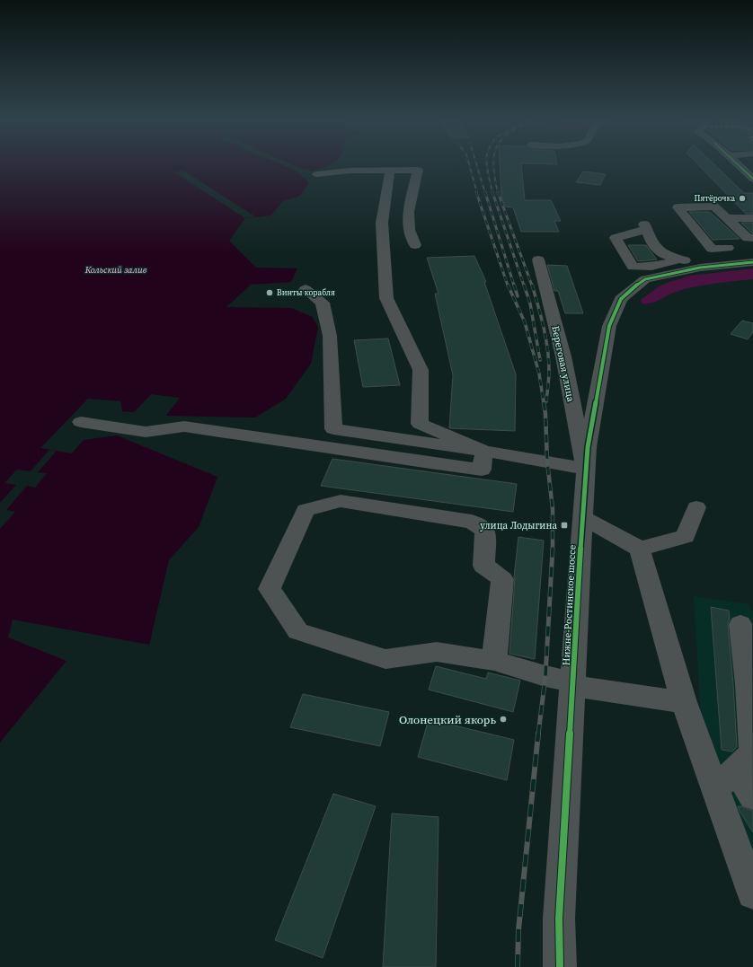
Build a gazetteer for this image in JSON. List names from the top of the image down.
{
  "streets": {
    "street": ["Береговая улица", "Нижне-Ростинское шоссе"]
  },
  "crossings": [
    ["Береговая улица", "Нижне-Ростинское шоссе"]
  ],
  "water": ["Кольский залив"],
  "places": {
    "other": ["Пятёрочка", "Винты корабля", "Олонецкий якорь"],
    "transit": ["улица Лодыгина"]
  }
}
